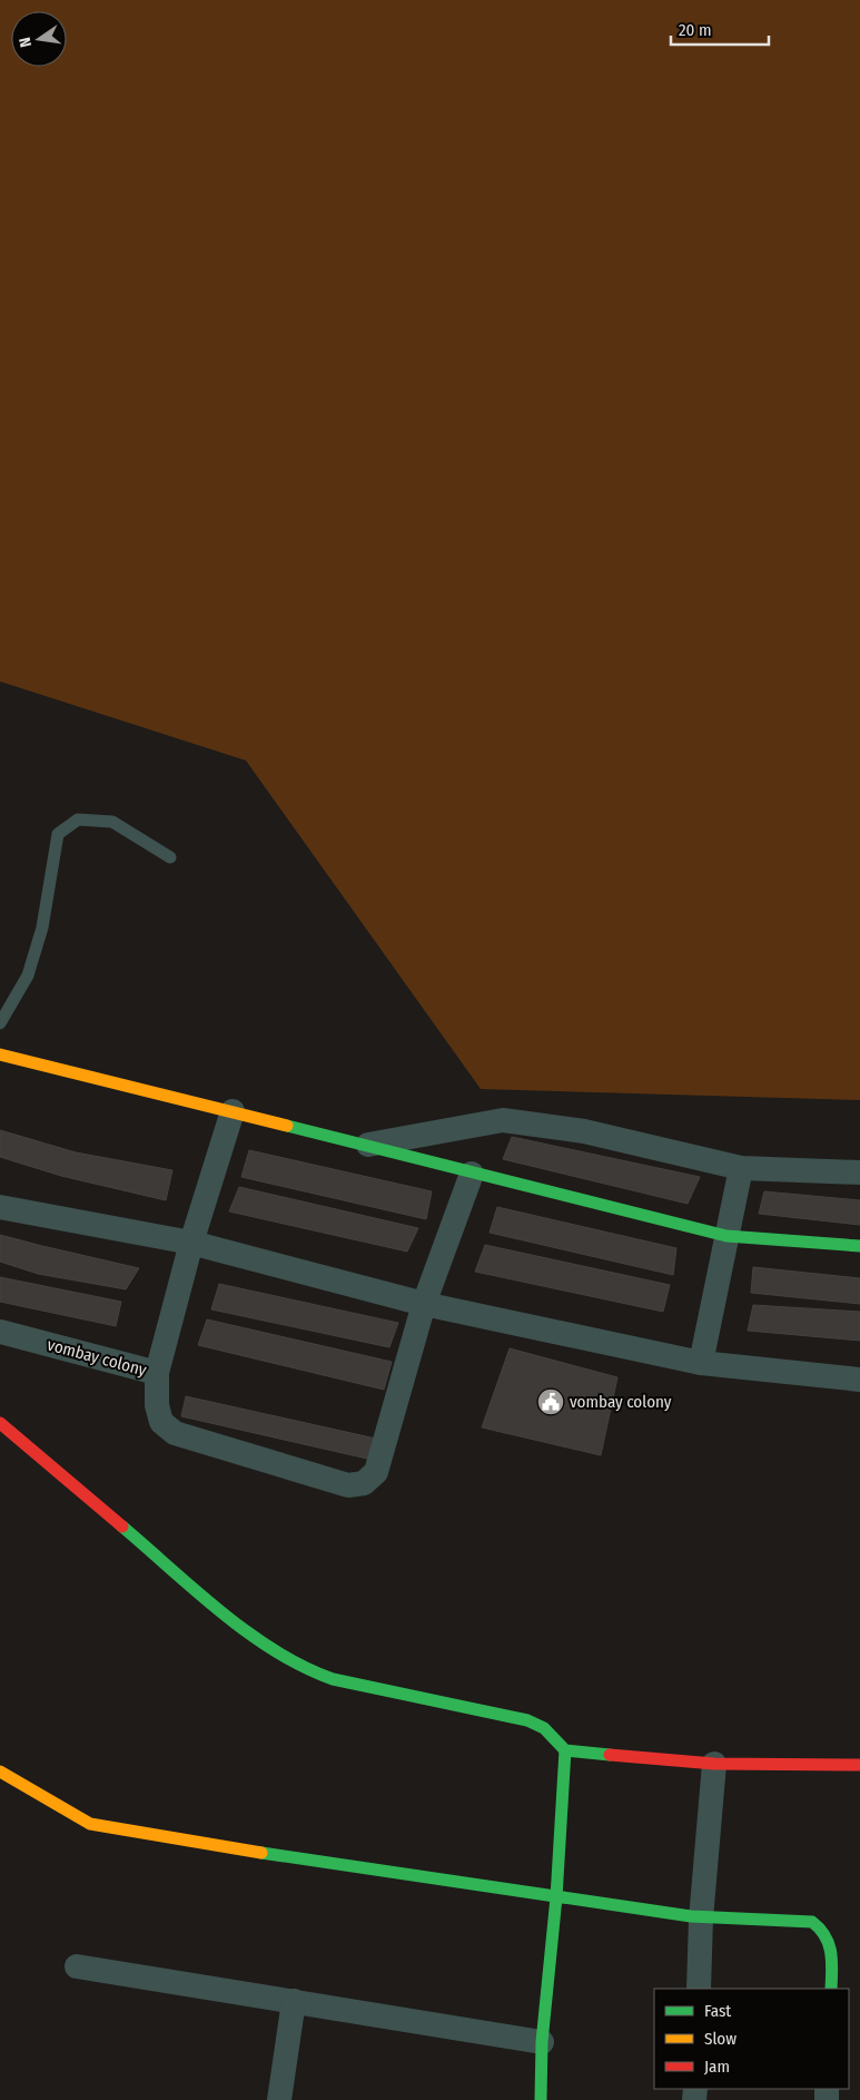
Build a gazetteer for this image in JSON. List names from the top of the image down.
{
  "streets": {
    "street": ["vombay colony"]
  },
  "places": {
    "public building": ["vombay colony"]
  },
  "legend": ["Fast", "Slow", "Jam"],
  "scale_bar": "20 m",
  "north": "left"
}
